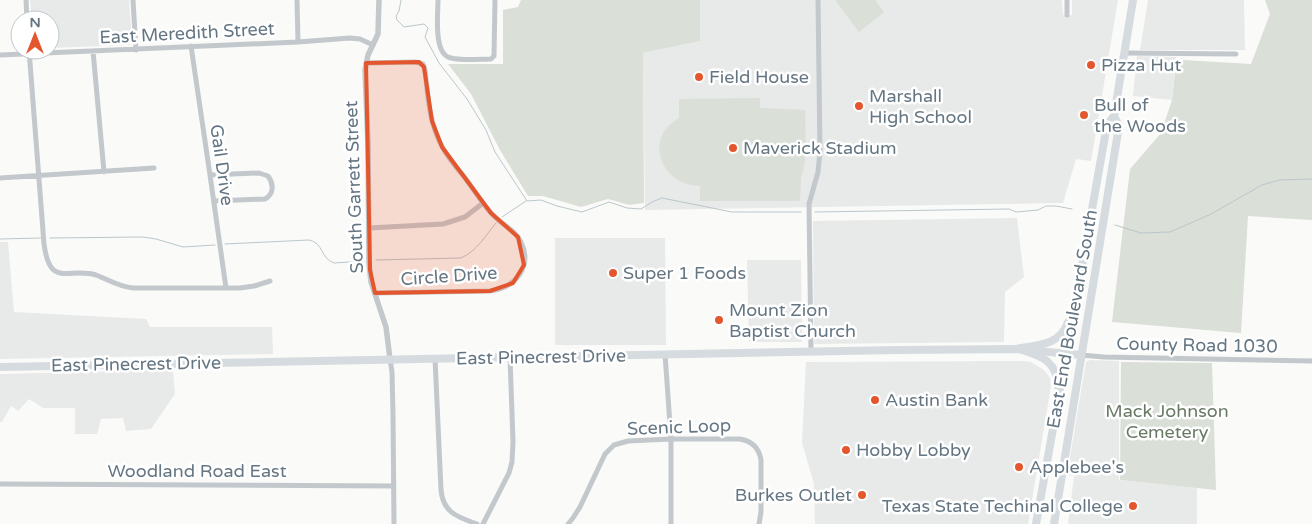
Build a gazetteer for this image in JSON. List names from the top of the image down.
{
  "streets": {
    "main road": ["East End Boulevard South", "East Pinecrest Drive"],
    "street": [
      "East Meredith Street",
      "Gail Drive",
      "South Garrett Street",
      "Circle Drive",
      "County Road 1030",
      "Scenic Loop",
      "Woodland Road East"
    ]
  },
  "crossings": [
    ["East Meredith Street", "Gail Drive"],
    ["East Meredith Street", "South Garrett Street"],
    ["South Garrett Street", "Circle Drive"],
    ["South Garrett Street", "East Pinecrest Drive"],
    ["South Garrett Street", "Woodland Road East"],
    ["East End Boulevard South", "County Road 1030"],
    ["East End Boulevard South", "East Pinecrest Drive"],
    ["County Road 1030", "East Pinecrest Drive"]
  ],
  "parks": ["Mack Johnson Cemetery"],
  "places": [
    "Pizza Hut",
    "Field House",
    "Marshall High School",
    "Bull of the Woods",
    "Maverick Stadium",
    "Super 1 Foods",
    "Mount Zion Baptist Church",
    "Austin Bank",
    "Hobby Lobby",
    "Applebee's",
    "Burkes Outlet",
    "Texas State Techinal College"
  ],
  "north": "top"
}
